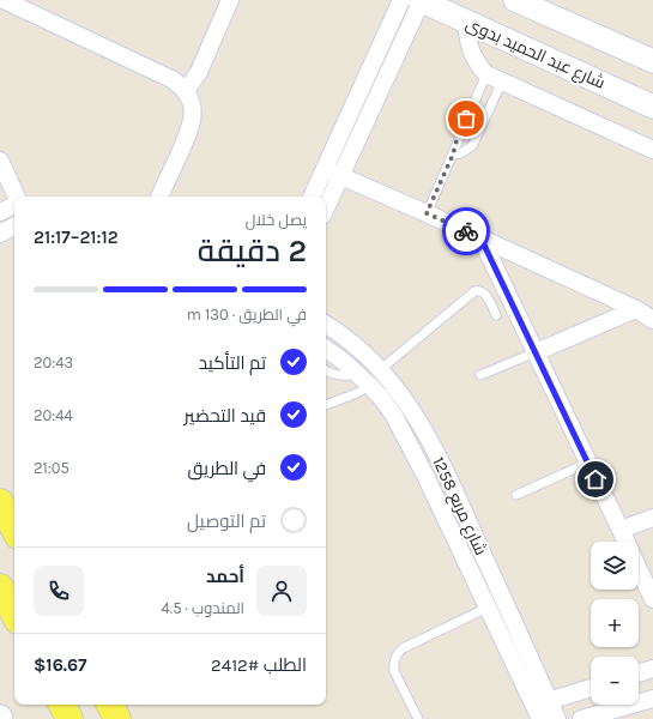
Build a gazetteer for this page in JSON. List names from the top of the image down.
{
  "streets": {
    "main road": ["شارع عبد الحميد بدوى"],
    "street": ["شارع مربع 1258"]
  },
  "page": {
    "heading": ["2 دقيقة", "يصل خلال", "21:12–21:17"],
    "panel": [
      "أحمد",
      "المندوب · 4.5",
      "الطلب #2412",
      "$16.67"
    ],
    "bar": "في الطريق · 130 m",
    "list": [
      ["تم التأكيد", "20:43"],
      ["قيد التحضير", "20:44"],
      ["في الطريق", "21:05"],
      "تم التوصيل"
    ],
    "map_buttons": ["+", "−"]
  }
}
